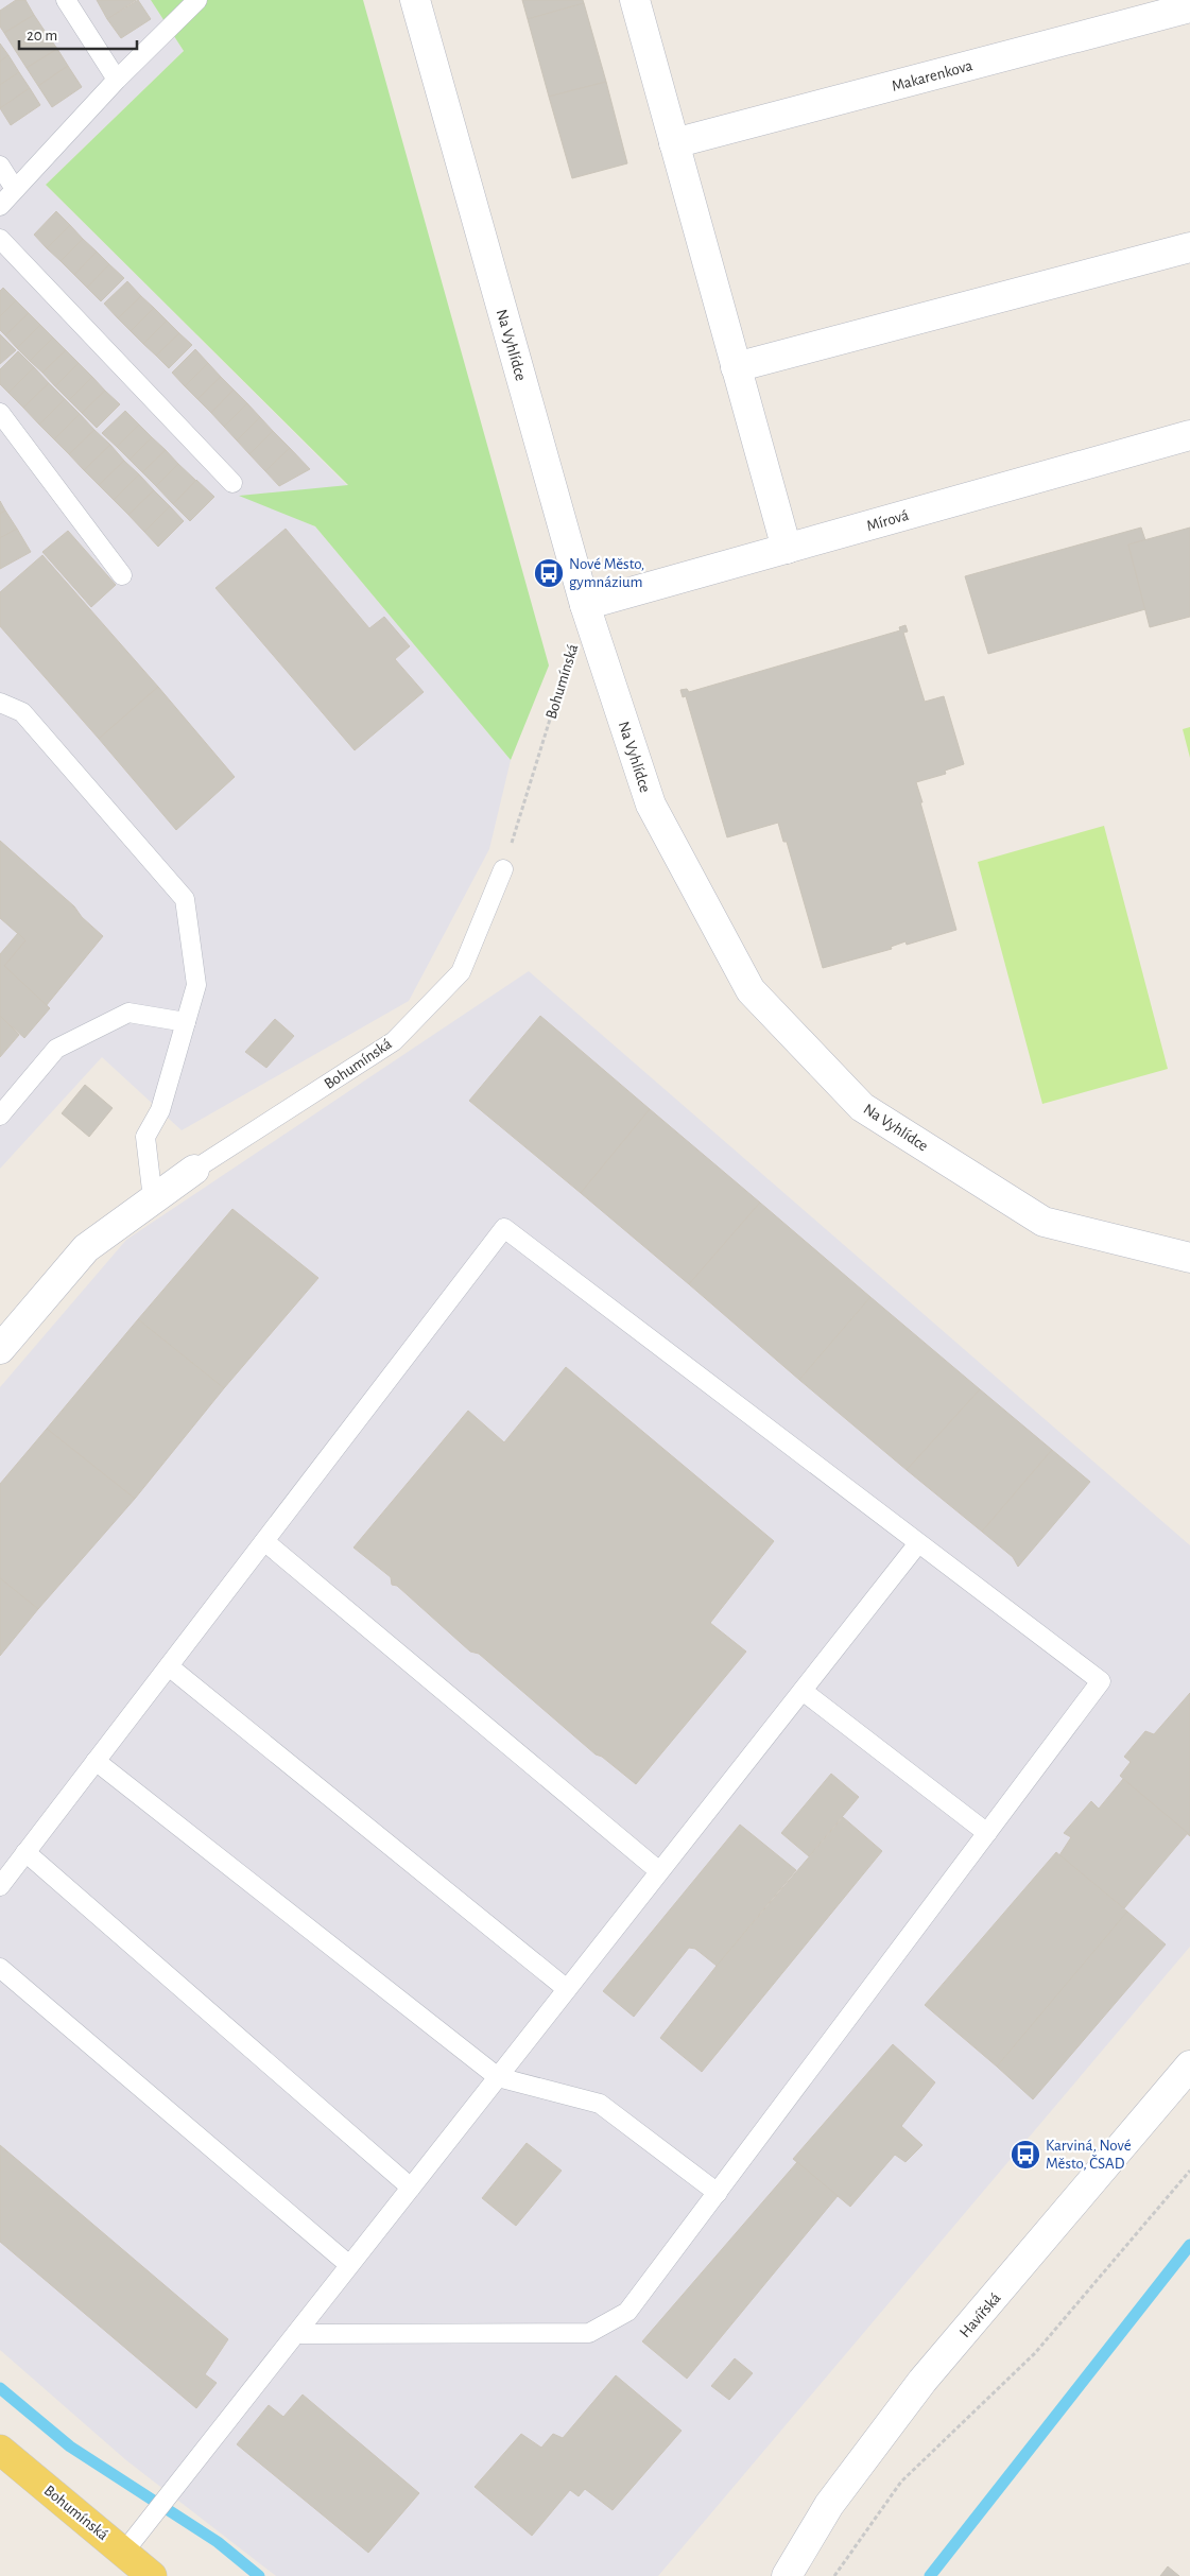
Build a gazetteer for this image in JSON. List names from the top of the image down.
{
  "streets": {
    "main road": ["Bohumínská"],
    "street": [
      "Makarenkova",
      "Na Vyhlídce",
      "Mírová",
      "Havířská"
    ]
  },
  "crossings": [
    ["Na Vyhlídce", "Mírová"]
  ],
  "places": {
    "bus stop": ["Nové Město, gymnázium", "Karviná, Nové Město, ČSAD"]
  },
  "scale_bar": "20 m"
}
